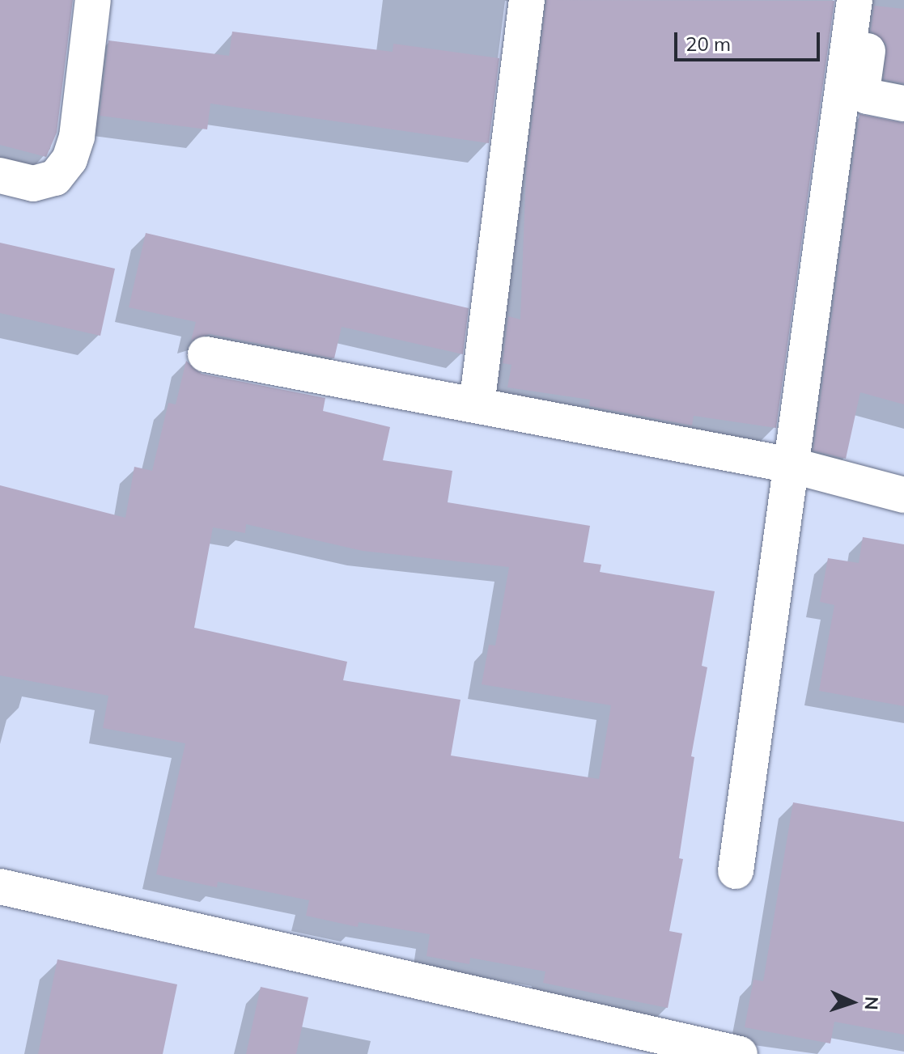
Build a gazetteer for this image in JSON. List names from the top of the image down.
{
  "scale_bar": "20 m",
  "north": "right"
}
